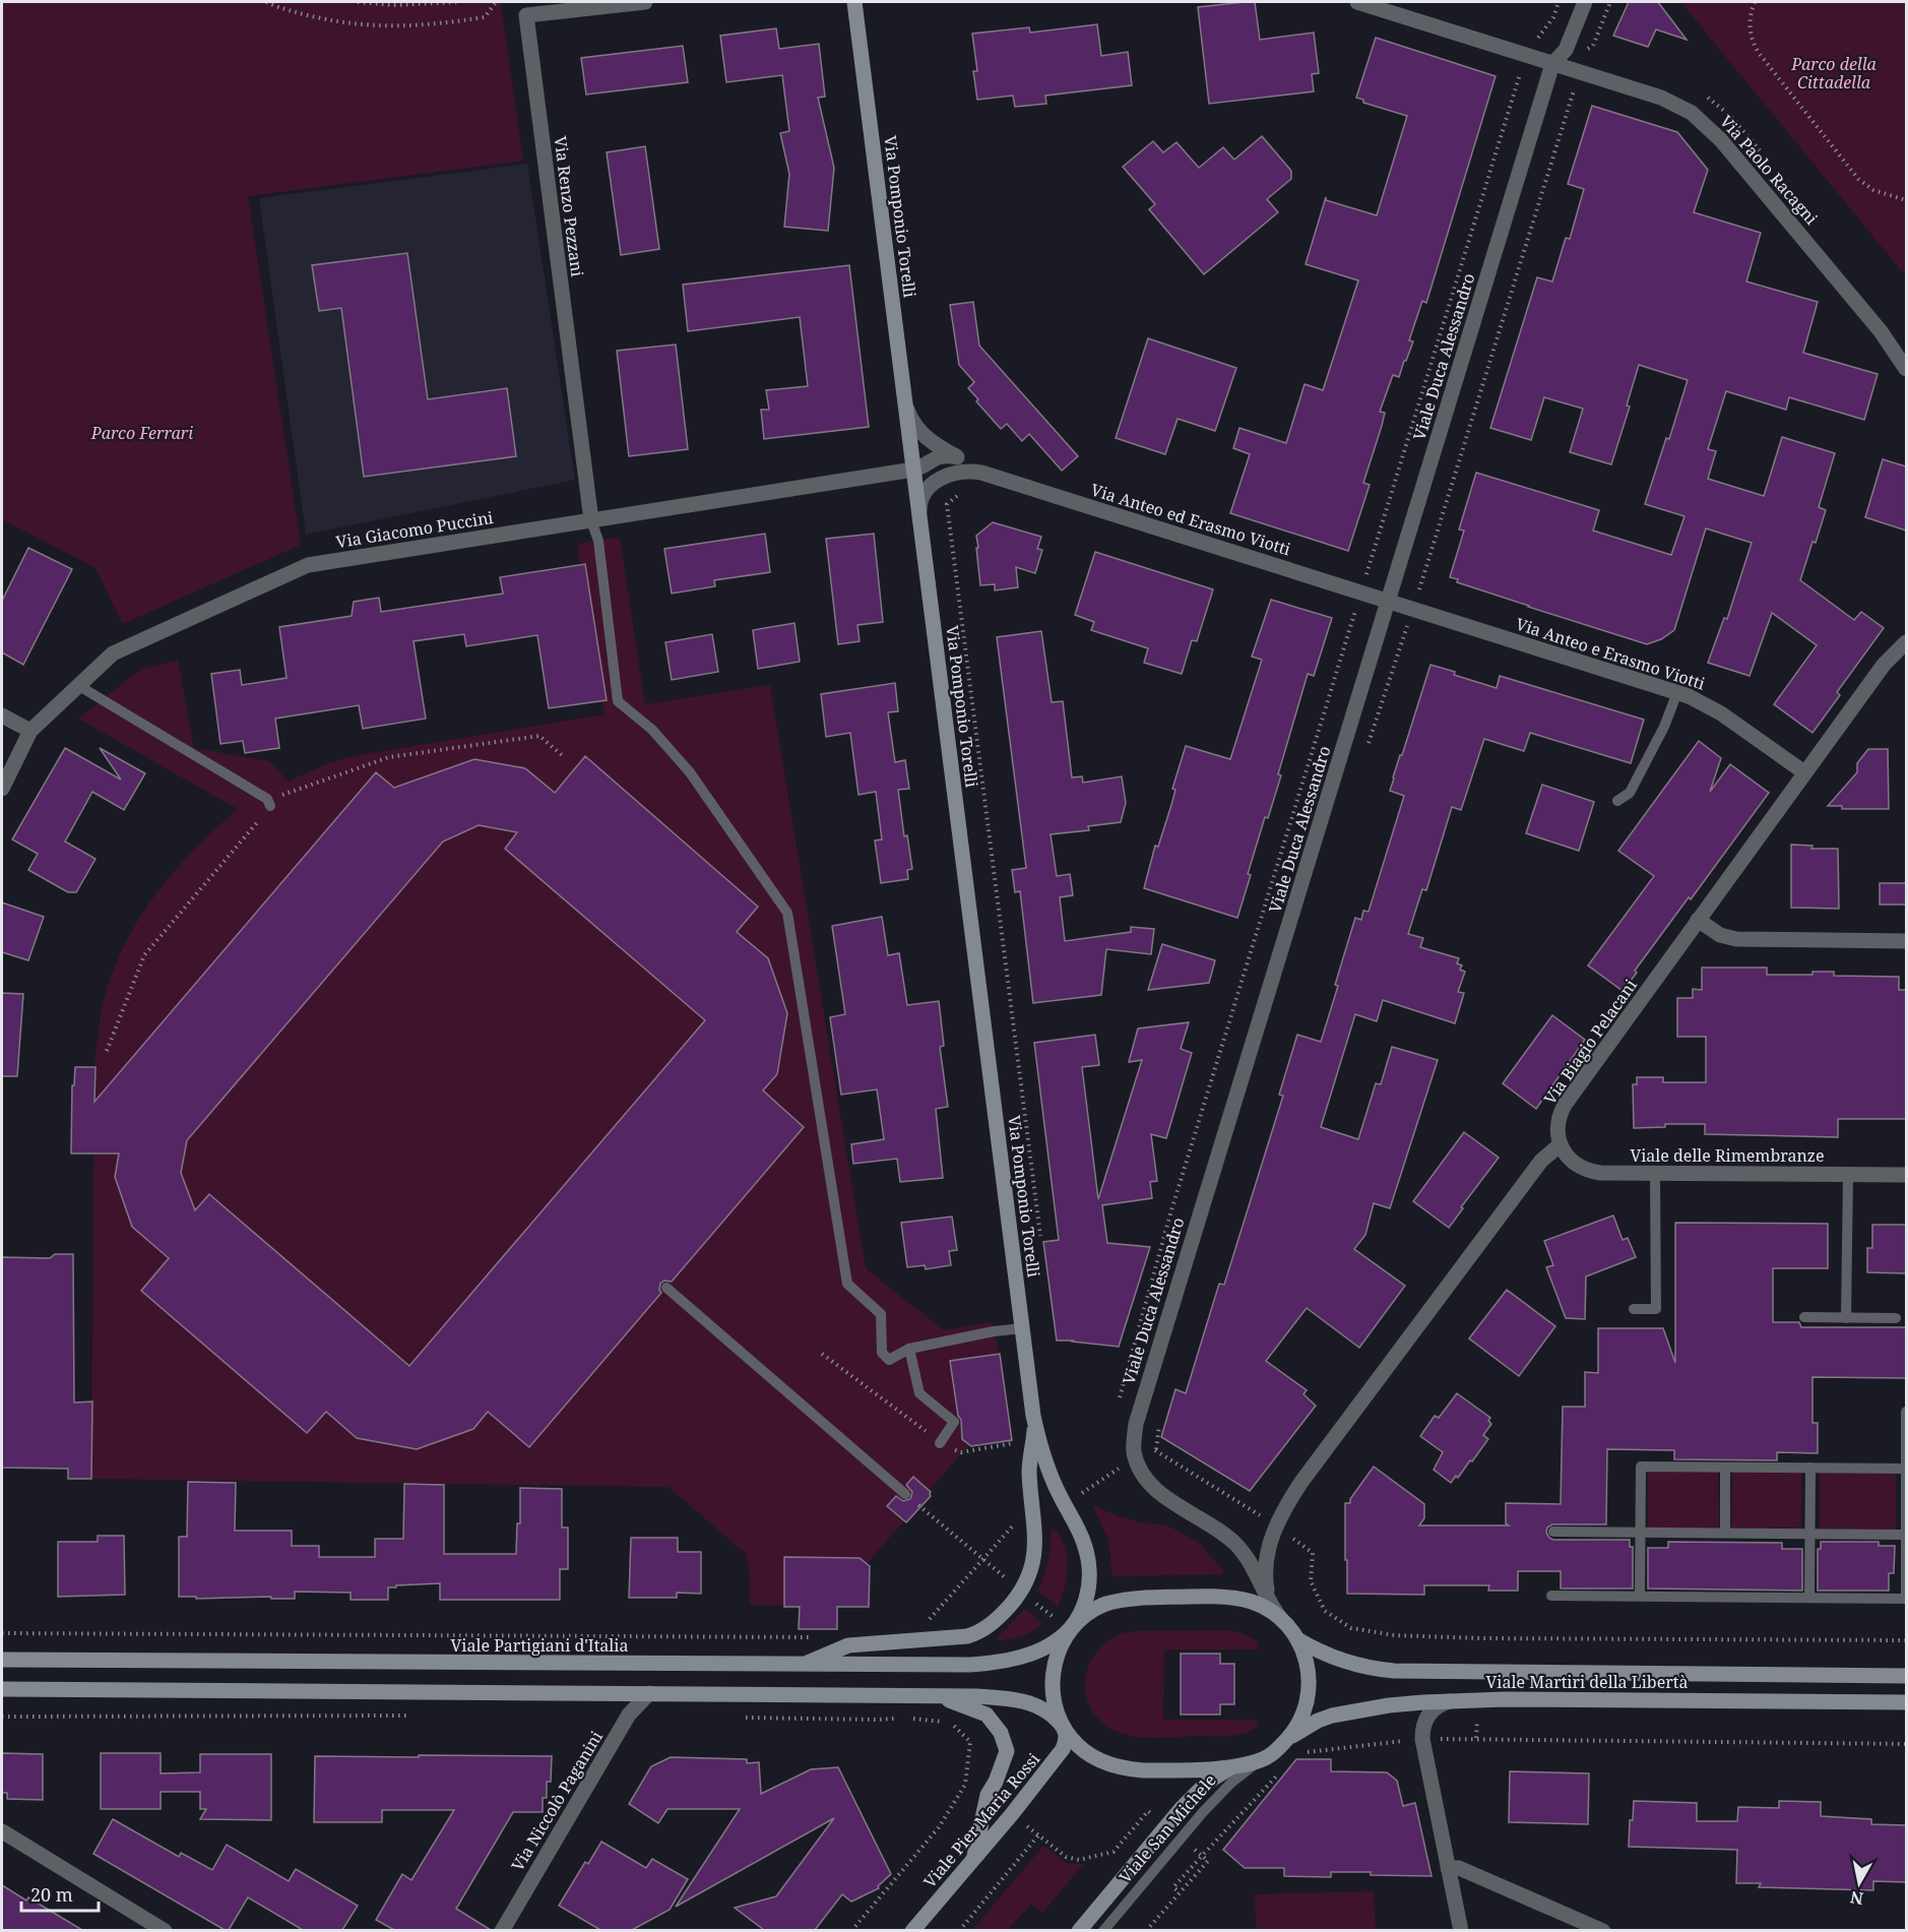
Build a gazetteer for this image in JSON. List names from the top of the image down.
{
  "streets": {
    "main road": [
      "Via Pomponio Torelli",
      "Viale Partigiani d'Italia",
      "Viale Martiri della Libertà",
      "Viale Pier Maria Rossi",
      "Viale San Michele"
    ],
    "street": [
      "Via Paolo Racagni",
      "Via Renzo Pezzani",
      "Viale Duca Alessandro",
      "Via Anteo ed Erasmo Viotti",
      "Via Giacomo Puccini",
      "Via Anteo e Erasmo Viotti",
      "Via Biagio Pelacani",
      "Viale delle Rimembranze",
      "Via Niccolò Paganini"
    ]
  },
  "crossings": [
    ["Via Paolo Racagni", "Viale Duca Alessandro"],
    ["Via Renzo Pezzani", "Via Giacomo Puccini"],
    ["Via Pomponio Torelli", "Via Anteo ed Erasmo Viotti"],
    ["Via Pomponio Torelli", "Via Giacomo Puccini"],
    ["Via Pomponio Torelli", "Viale Partigiani d'Italia"],
    ["Via Pomponio Torelli", "Viale Pier Maria Rossi"],
    ["Viale Duca Alessandro", "Via Anteo ed Erasmo Viotti"],
    ["Viale Duca Alessandro", "Via Anteo e Erasmo Viotti"],
    ["Viale Duca Alessandro", "Viale Partigiani d'Italia"],
    ["Via Anteo ed Erasmo Viotti", "Via Anteo e Erasmo Viotti"],
    ["Via Anteo e Erasmo Viotti", "Via Biagio Pelacani"],
    ["Via Biagio Pelacani", "Viale delle Rimembranze"],
    ["Viale Partigiani d'Italia", "Viale Martiri della Libertà"],
    ["Viale Martiri della Libertà", "Viale San Michele"]
  ],
  "parks": ["Parco della Cittadella", "Parco Ferrari"],
  "scale_bar": "20 m",
  "north": "bottom"
}
